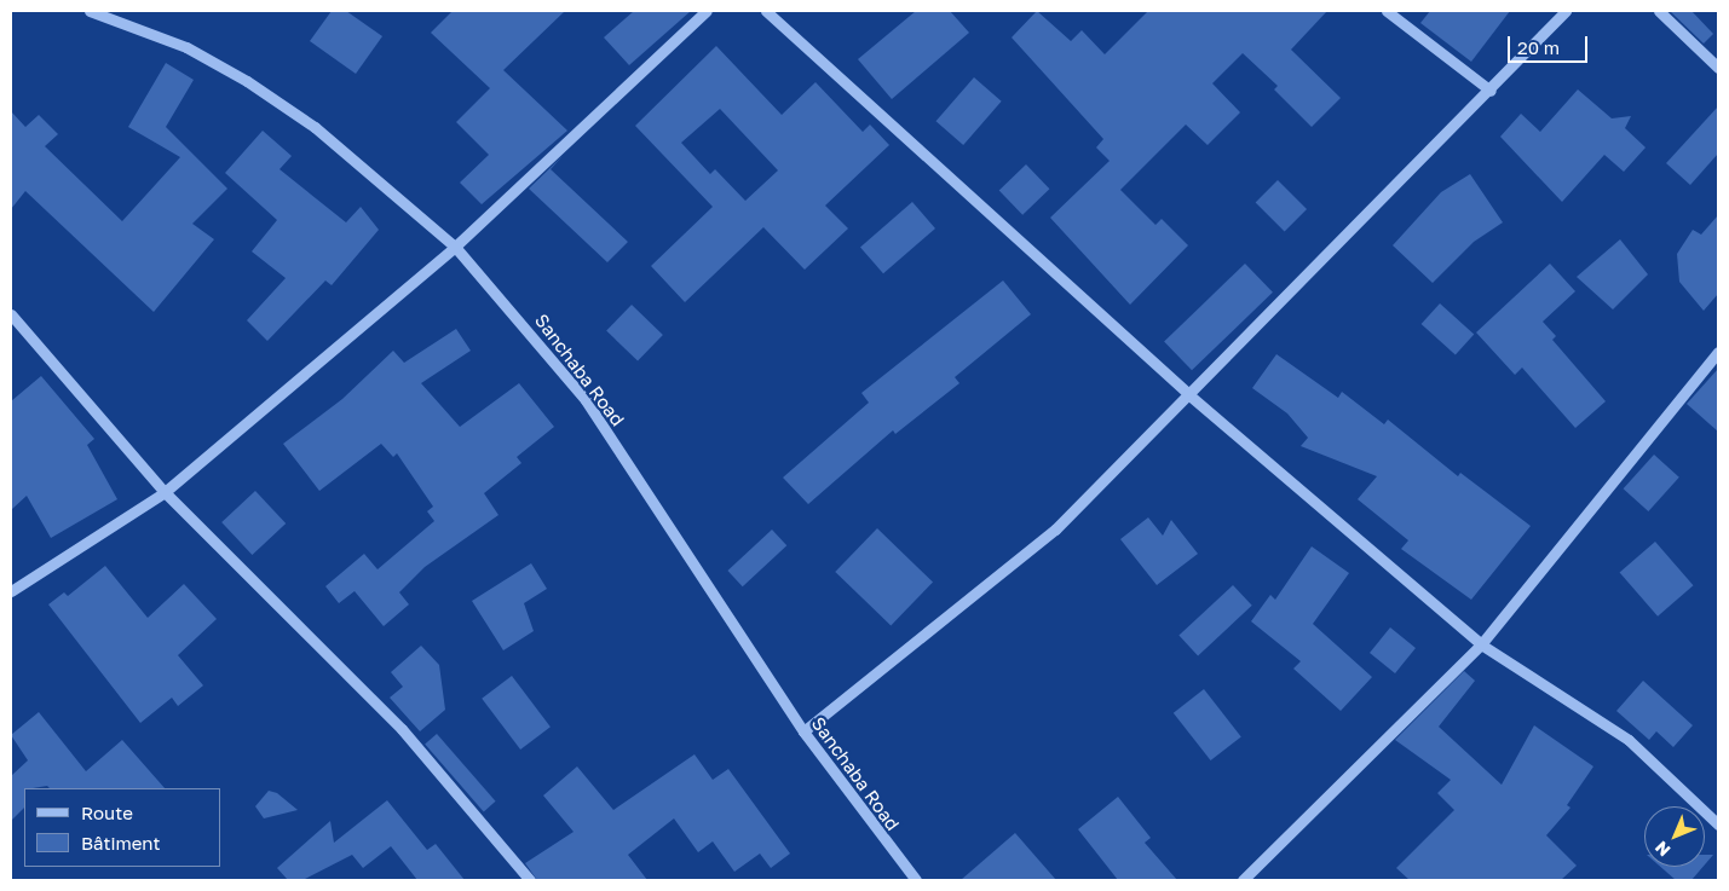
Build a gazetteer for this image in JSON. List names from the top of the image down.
{
  "streets": {
    "street": ["Sanchaba Road"]
  },
  "legend": ["Route", "Bâtiment"],
  "scale_bar": "20 m",
  "north": "bottom left"
}
